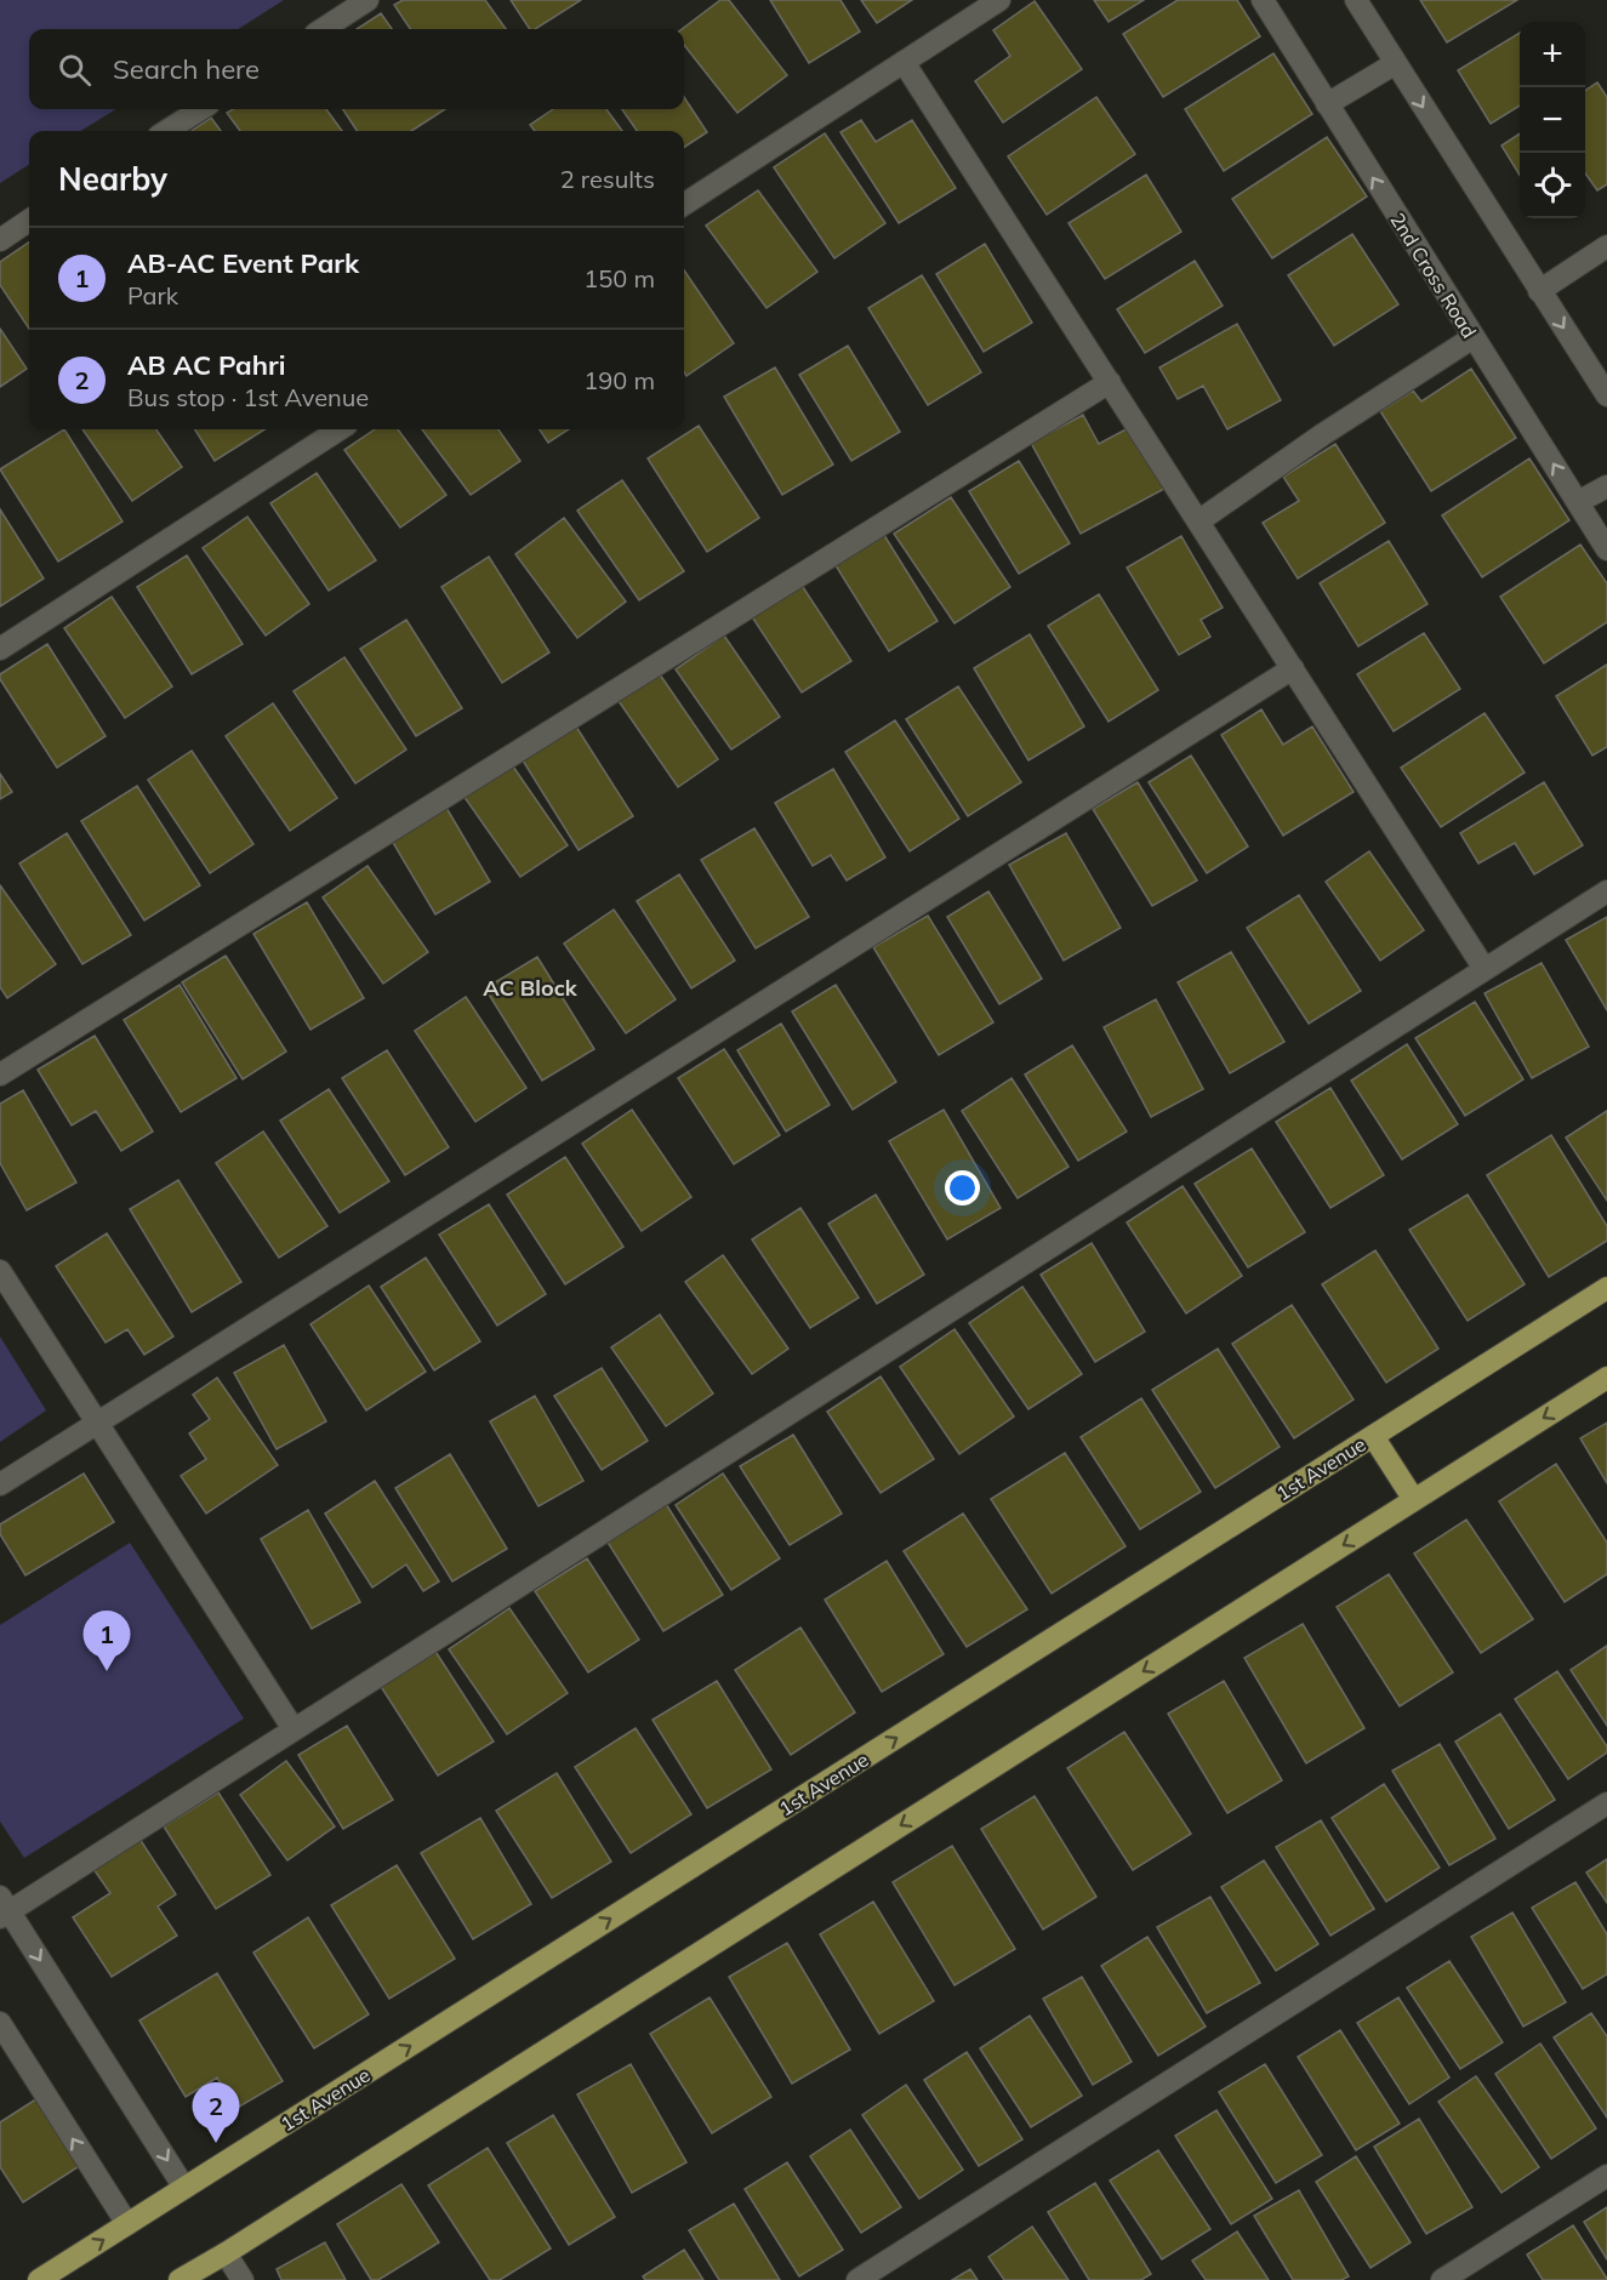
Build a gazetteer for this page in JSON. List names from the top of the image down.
{
  "streets": {
    "main road": ["1st Avenue"],
    "street": ["2nd Cross Road"]
  },
  "districts": ["AC Block"],
  "page": {
    "map_buttons": ["+", "−"],
    "search": "Search here",
    "heading": ["Nearby", "2 results"],
    "list": [
      {
        "mark": "1",
        "name": "AB-AC Event Park",
        "note": "Park",
        "value": "150 m"
      },
      {
        "mark": "2",
        "name": "AB AC Pahri",
        "note": "Bus stop · 1st Avenue",
        "value": "190 m"
      }
    ],
    "pins": ["1", "2"]
  }
}
